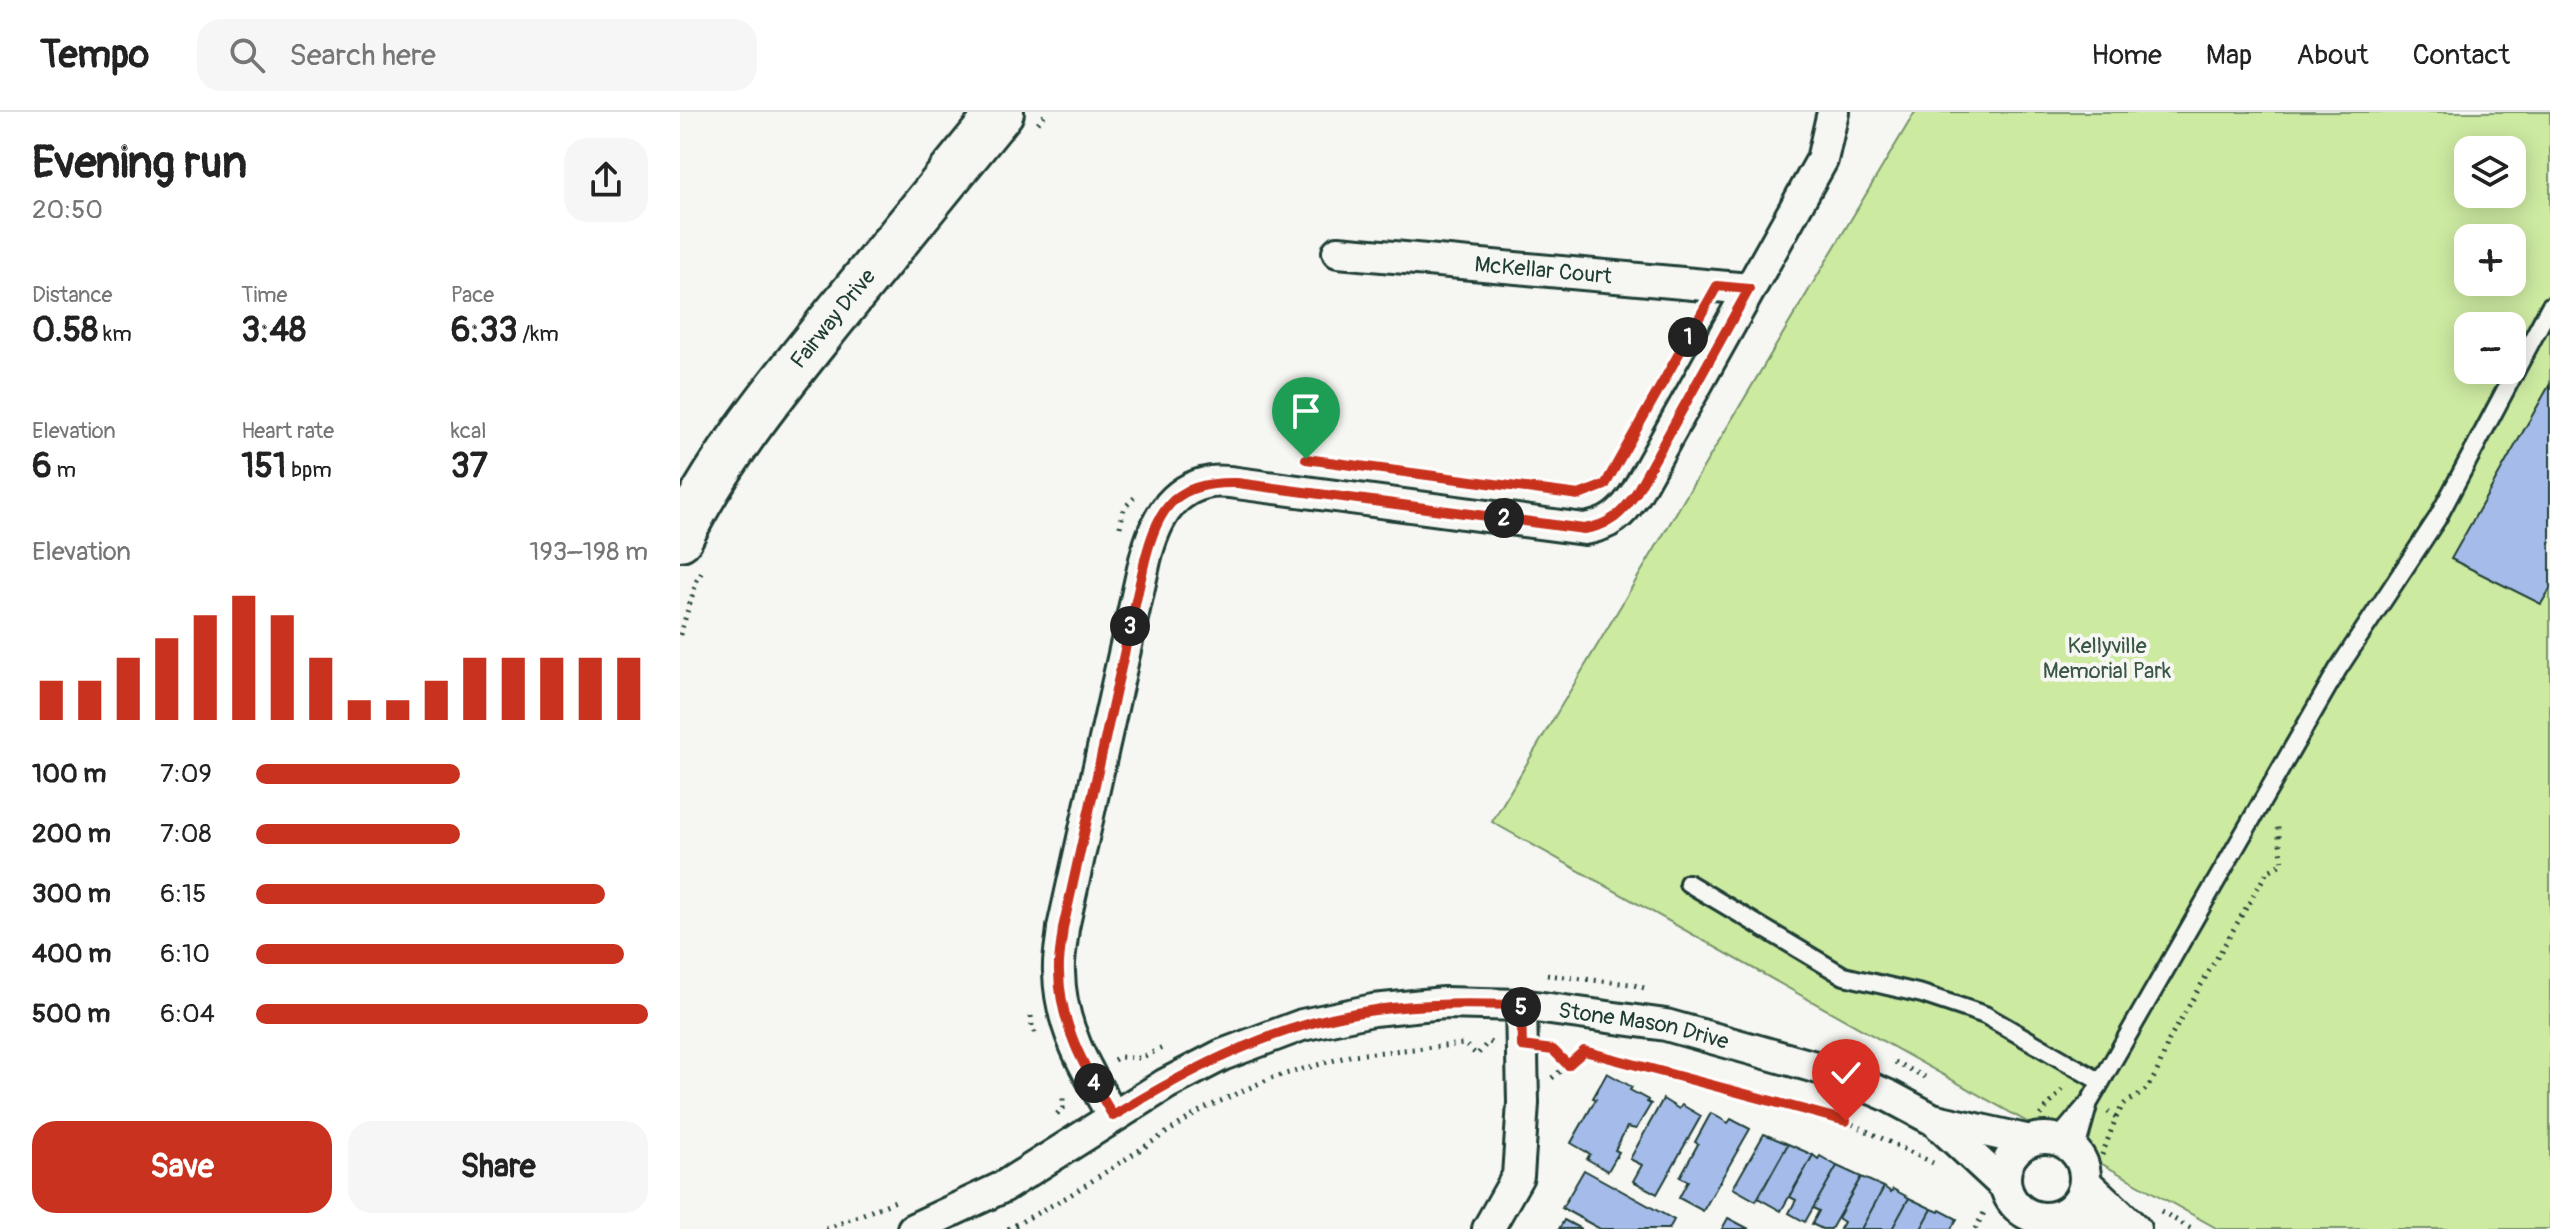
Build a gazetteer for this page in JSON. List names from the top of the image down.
{
  "streets": {
    "street": ["McKellar Court", "Fairway Drive", "Stone Mason Drive"]
  },
  "parks": ["Kellyville Memorial Park"],
  "page": {
    "header": "Tempo",
    "search": "Search here",
    "nav": [
      "Home",
      "Map",
      "About",
      "Contact"
    ],
    "heading": ["Evening run", "20:50"],
    "map_buttons": ["+", "−"],
    "stats": [
      ["Distance", "0.58 km"],
      ["Time", "3:48"],
      ["Pace", "6:33 /km"],
      ["Elevation", "6 m"],
      ["Heart rate", "151 bpm"],
      ["kcal", "37"]
    ],
    "pins": [
      "1",
      "2",
      "3",
      "5",
      "4"
    ],
    "chart": ["Elevation", "193–198 m"],
    "list": [
      {
        "name": "100 m",
        "note": "7:09"
      },
      {
        "name": "200 m",
        "note": "7:08"
      },
      {
        "name": "300 m",
        "note": "6:15"
      },
      {
        "name": "400 m",
        "note": "6:10"
      },
      {
        "name": "500 m",
        "note": "6:04"
      }
    ],
    "buttons": ["Save", "Share"]
  }
}
